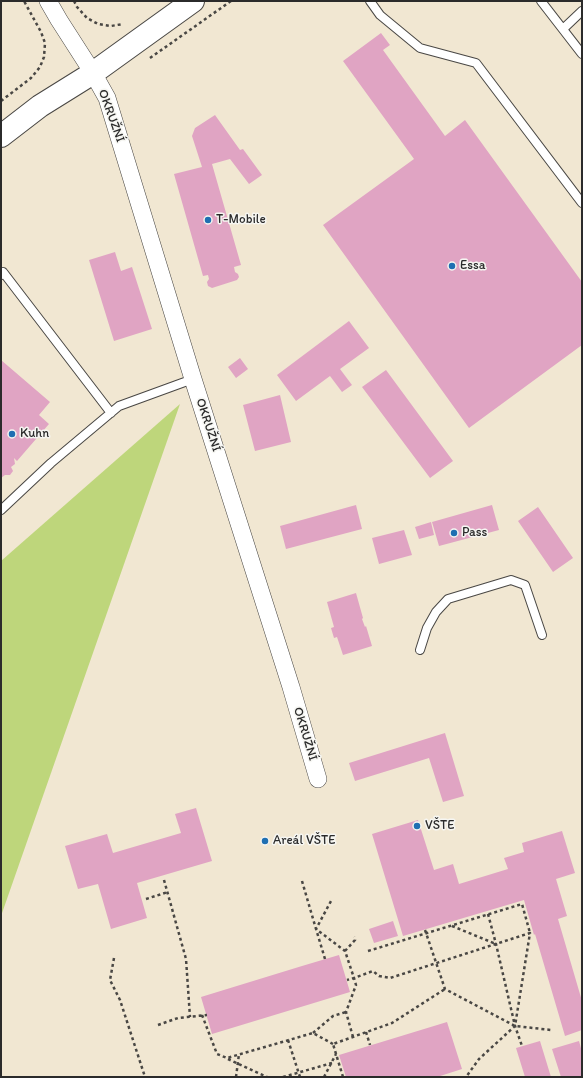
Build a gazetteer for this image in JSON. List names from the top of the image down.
{
  "streets": {
    "main road": ["OKRUŽNÍ"]
  },
  "places": [
    "T-Mobile",
    "Essa",
    "Kuhn",
    "Pass",
    "VŠTE",
    "Areál VŠTE"
  ]
}
